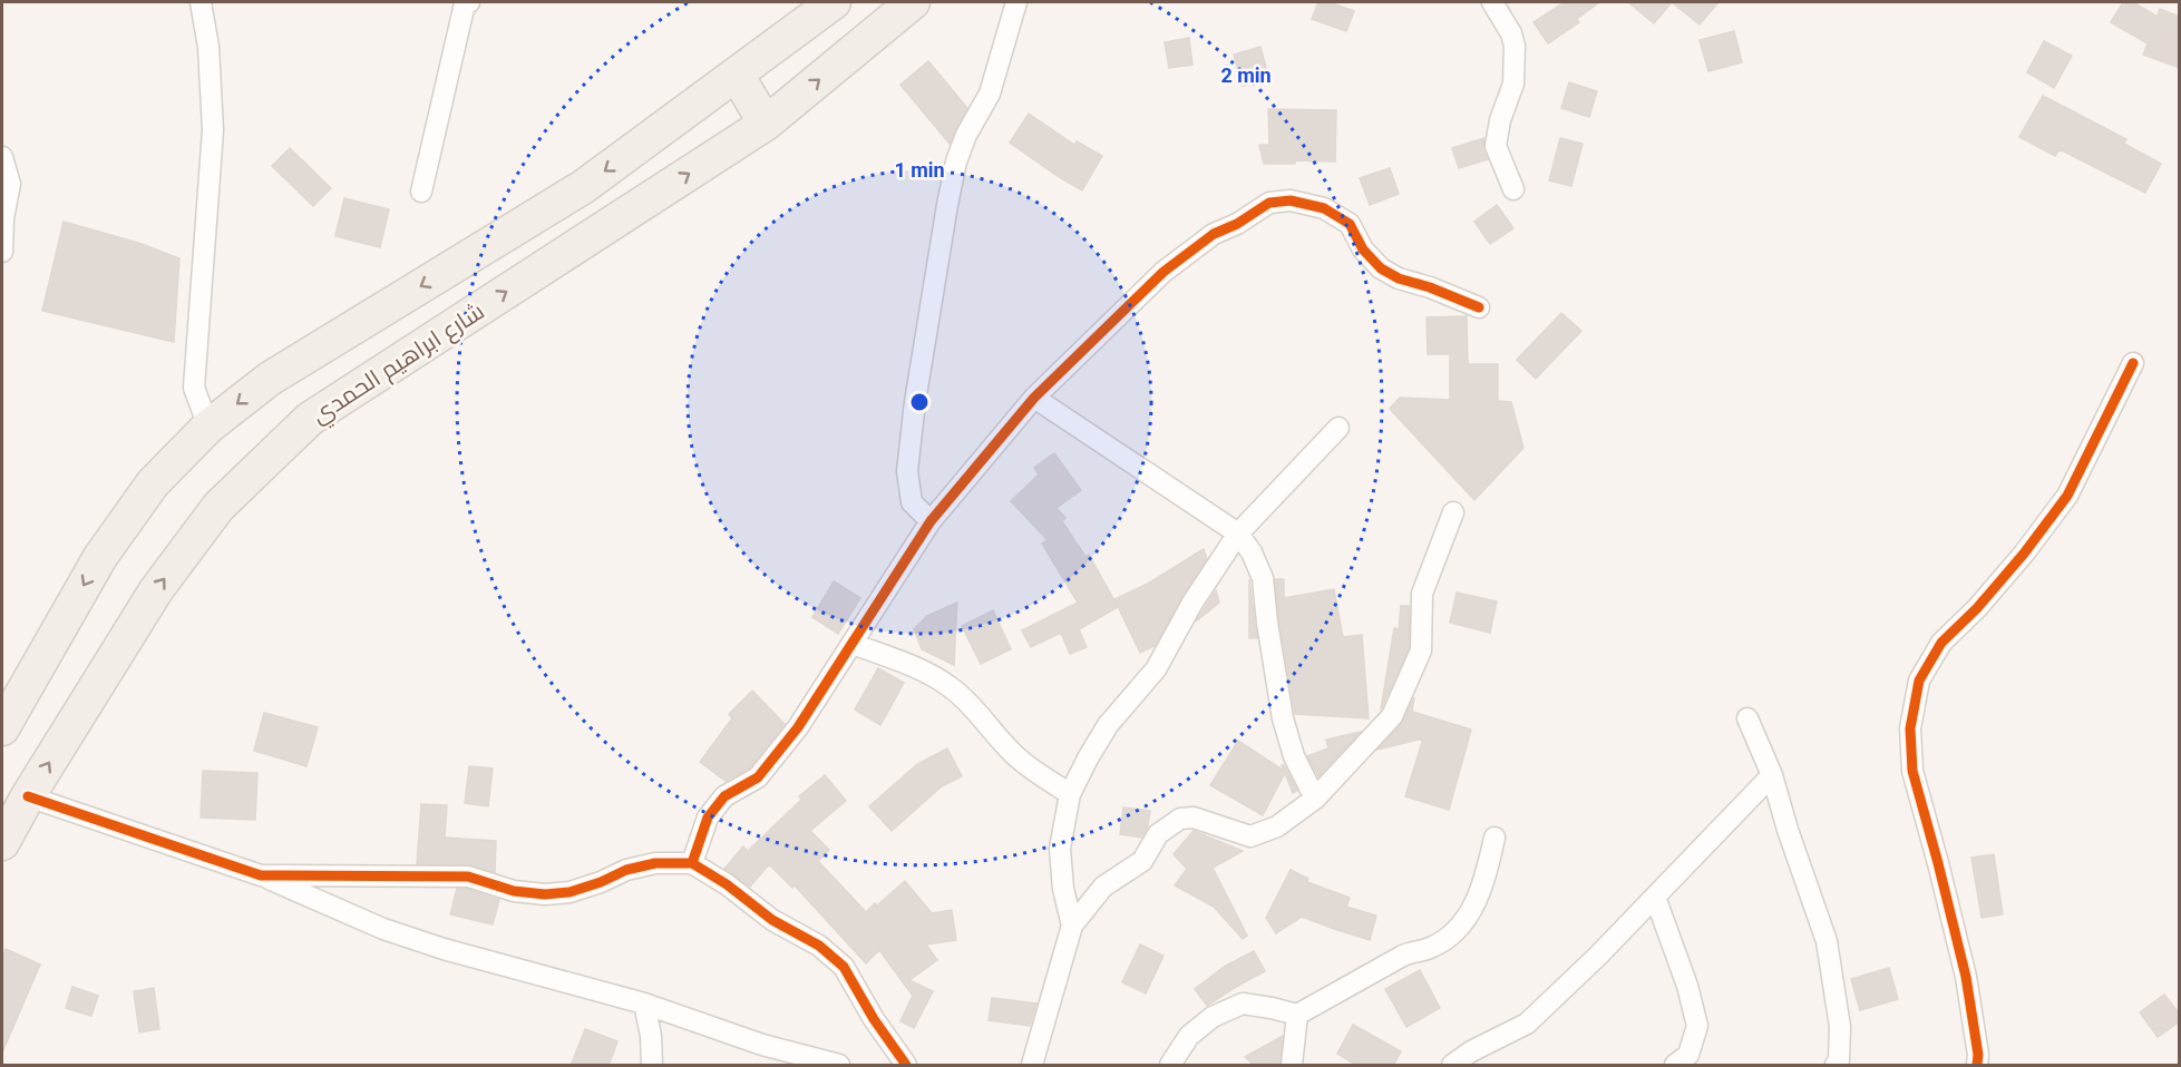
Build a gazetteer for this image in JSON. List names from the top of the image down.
{
  "streets": {
    "main road": ["شارع ابراهيم الحمدي"]
  },
  "rings": ["2 min", "1 min"]
}
